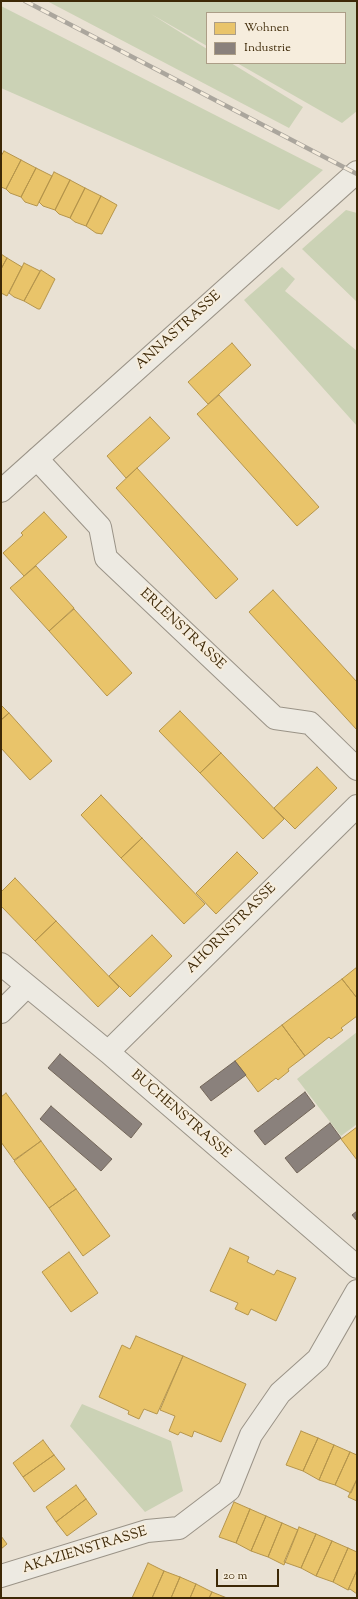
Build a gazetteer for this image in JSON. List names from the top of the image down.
{
  "streets": {
    "street": [
      "ANNASTRASSE",
      "ERLENSTRASSE",
      "AHORNSTRASSE",
      "BUCHENSTRASSE",
      "AKAZIENSTRASSE"
    ]
  },
  "crossings": [
    ["ANNASTRASSE", "ERLENSTRASSE"],
    ["AHORNSTRASSE", "BUCHENSTRASSE"]
  ],
  "legend": ["Wohnen", "Industrie"],
  "scale_bar": "20 m"
}
